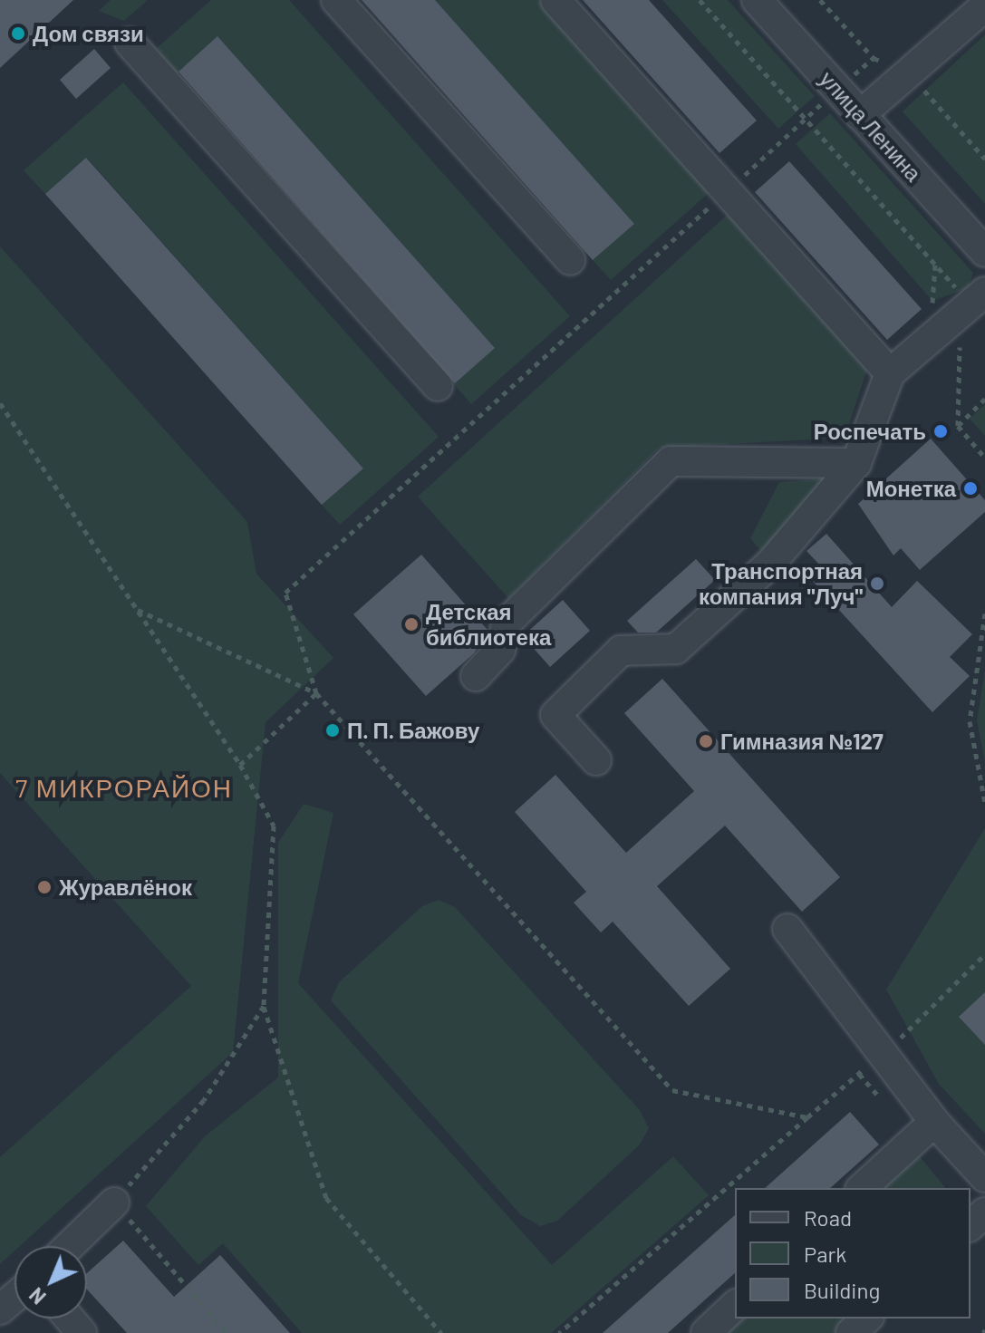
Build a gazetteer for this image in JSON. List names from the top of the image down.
{
  "streets": {
    "street": ["улица Ленина"]
  },
  "districts": ["7 МИКРОРАЙОН"],
  "places": [
    "Дом связи",
    "Роспечать",
    "Монетка",
    "Транспортная компания \"Луч\"",
    "Детская библиотека",
    "П. П. Бажову",
    "Гимназия №127",
    "Журавлёнок"
  ],
  "legend": ["Road", "Park", "Building"],
  "north": "bottom left"
}
